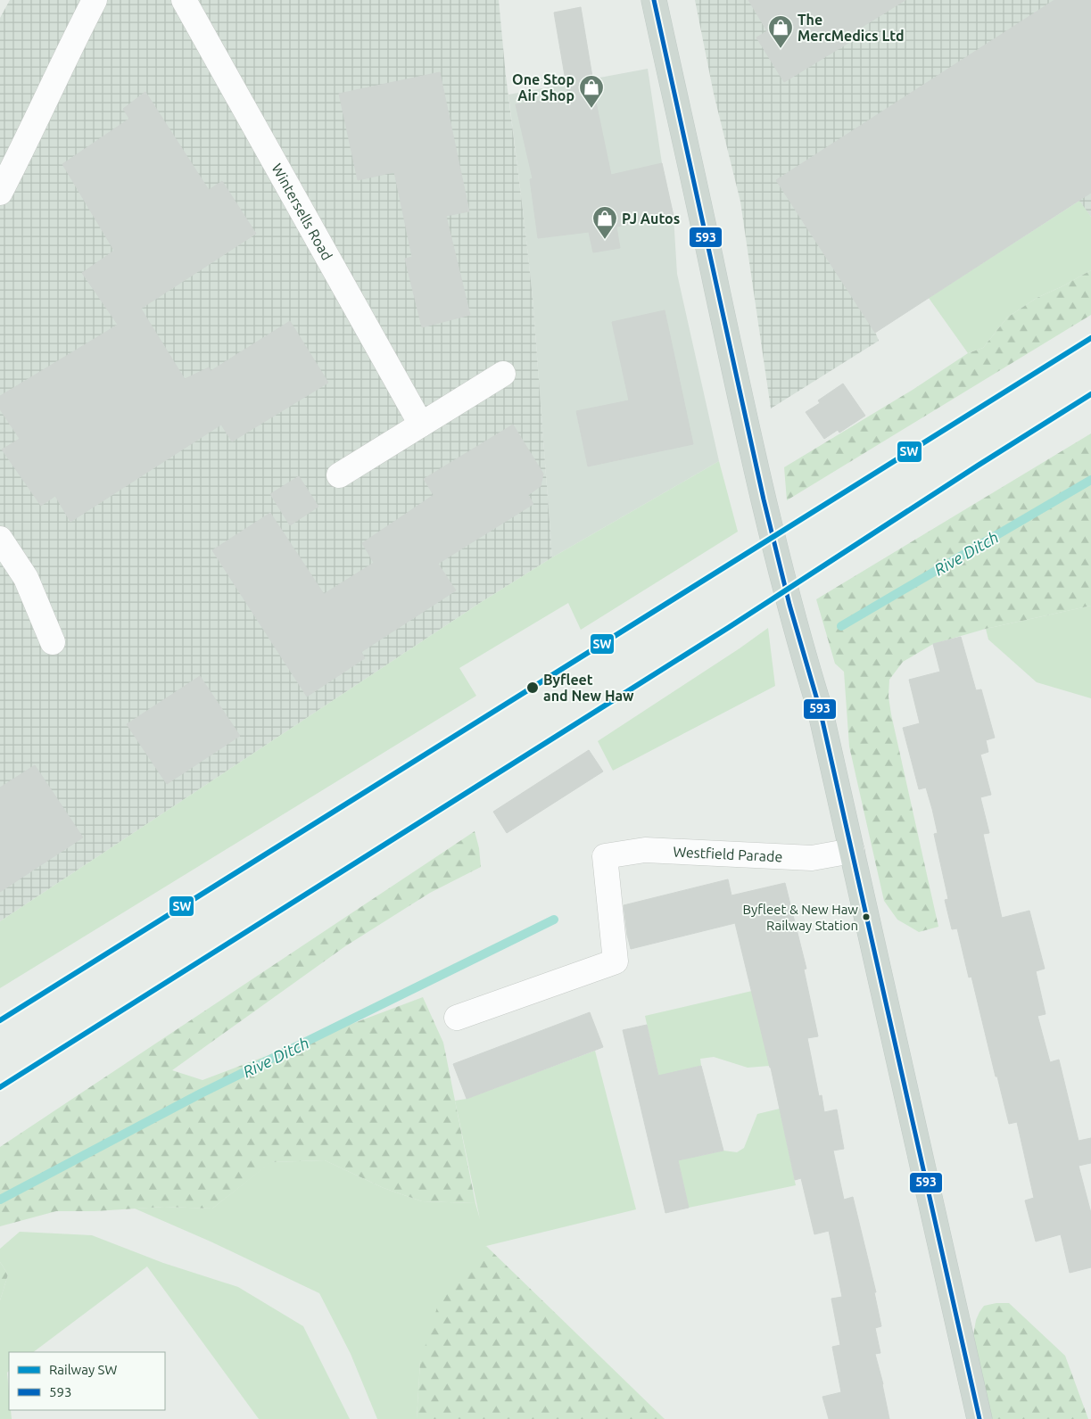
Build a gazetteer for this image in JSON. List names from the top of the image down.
{
  "streets": {
    "street": ["Wintersells Road", "Westfield Parade"]
  },
  "water": ["Rive Ditch"],
  "places": {
    "shop": ["The MercMedics Ltd", "One Stop Air Shop", "PJ Autos"],
    "other": ["Byfleet and New Haw", "Byfleet & New Haw Railway Station"]
  },
  "lines": ["transit line 593", "rail line SW"],
  "legend": ["Railway SW", "593"]
}
